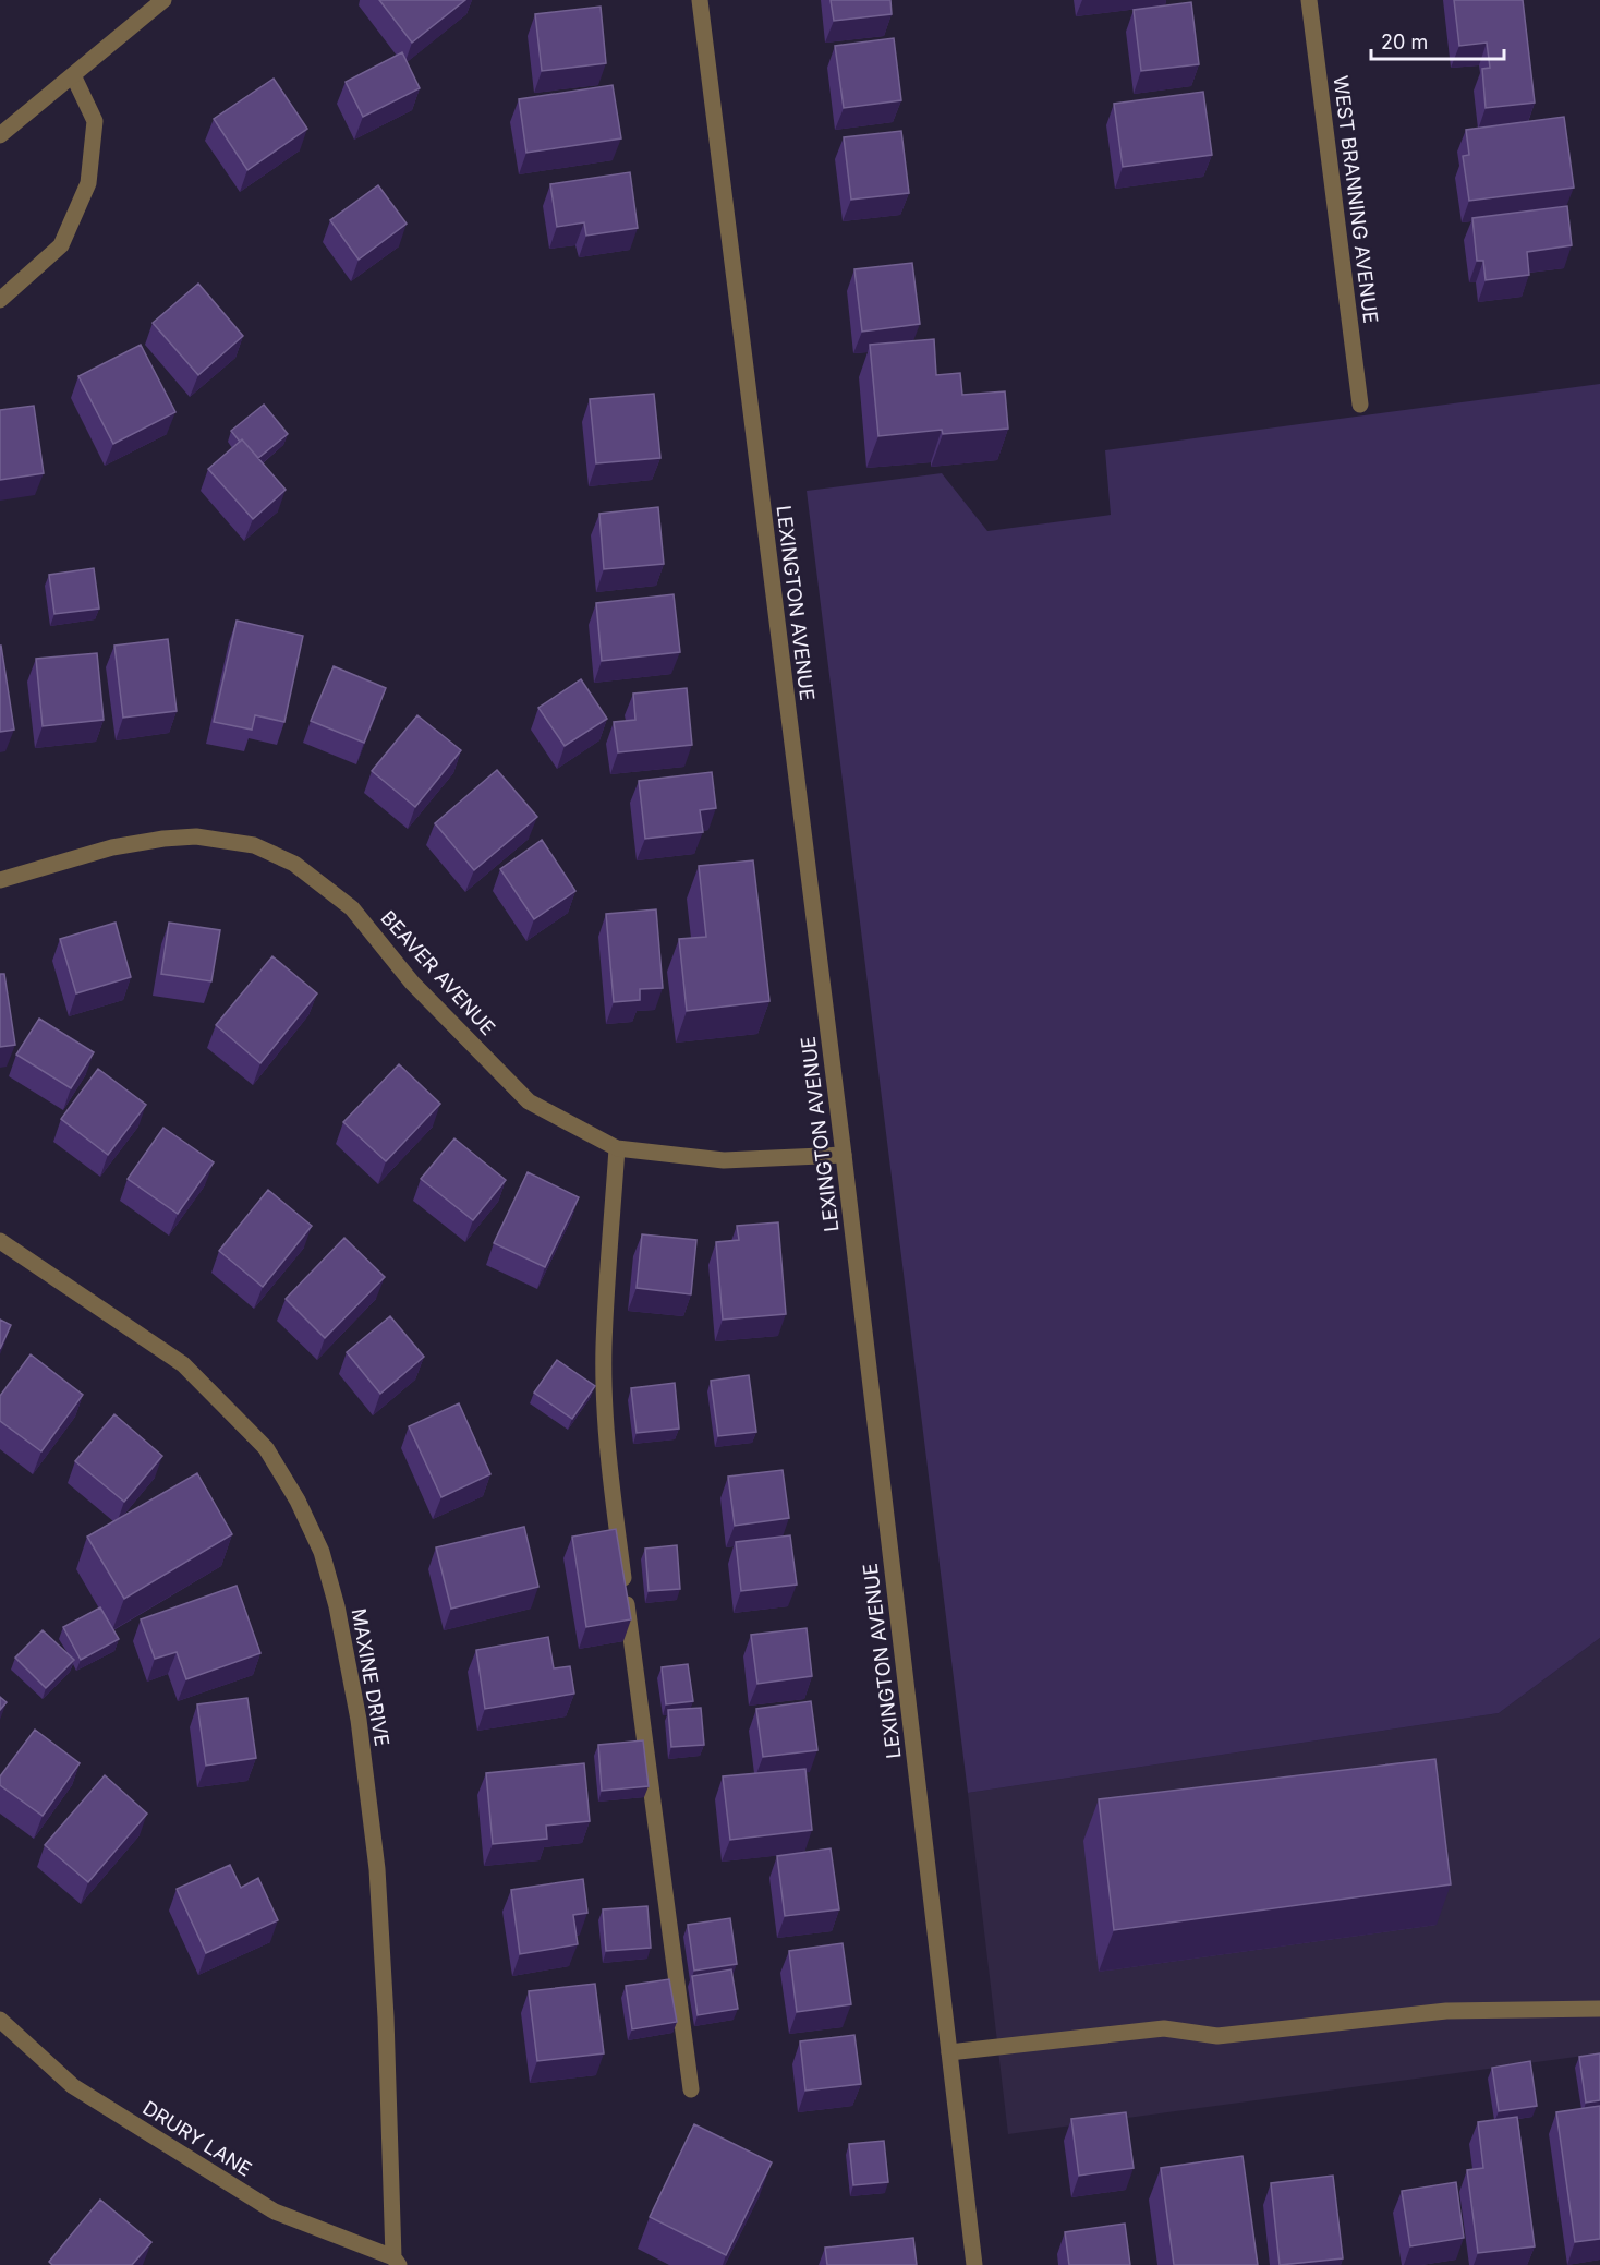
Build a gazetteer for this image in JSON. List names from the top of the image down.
{
  "streets": {
    "street": [
      "WEST BRANNING AVENUE",
      "LEXINGTON AVENUE",
      "BEAVER AVENUE",
      "MAXINE DRIVE",
      "DRURY LANE"
    ]
  },
  "crossings": [
    ["LEXINGTON AVENUE", "BEAVER AVENUE"],
    ["MAXINE DRIVE", "DRURY LANE"]
  ],
  "scale_bar": "20 m"
}
